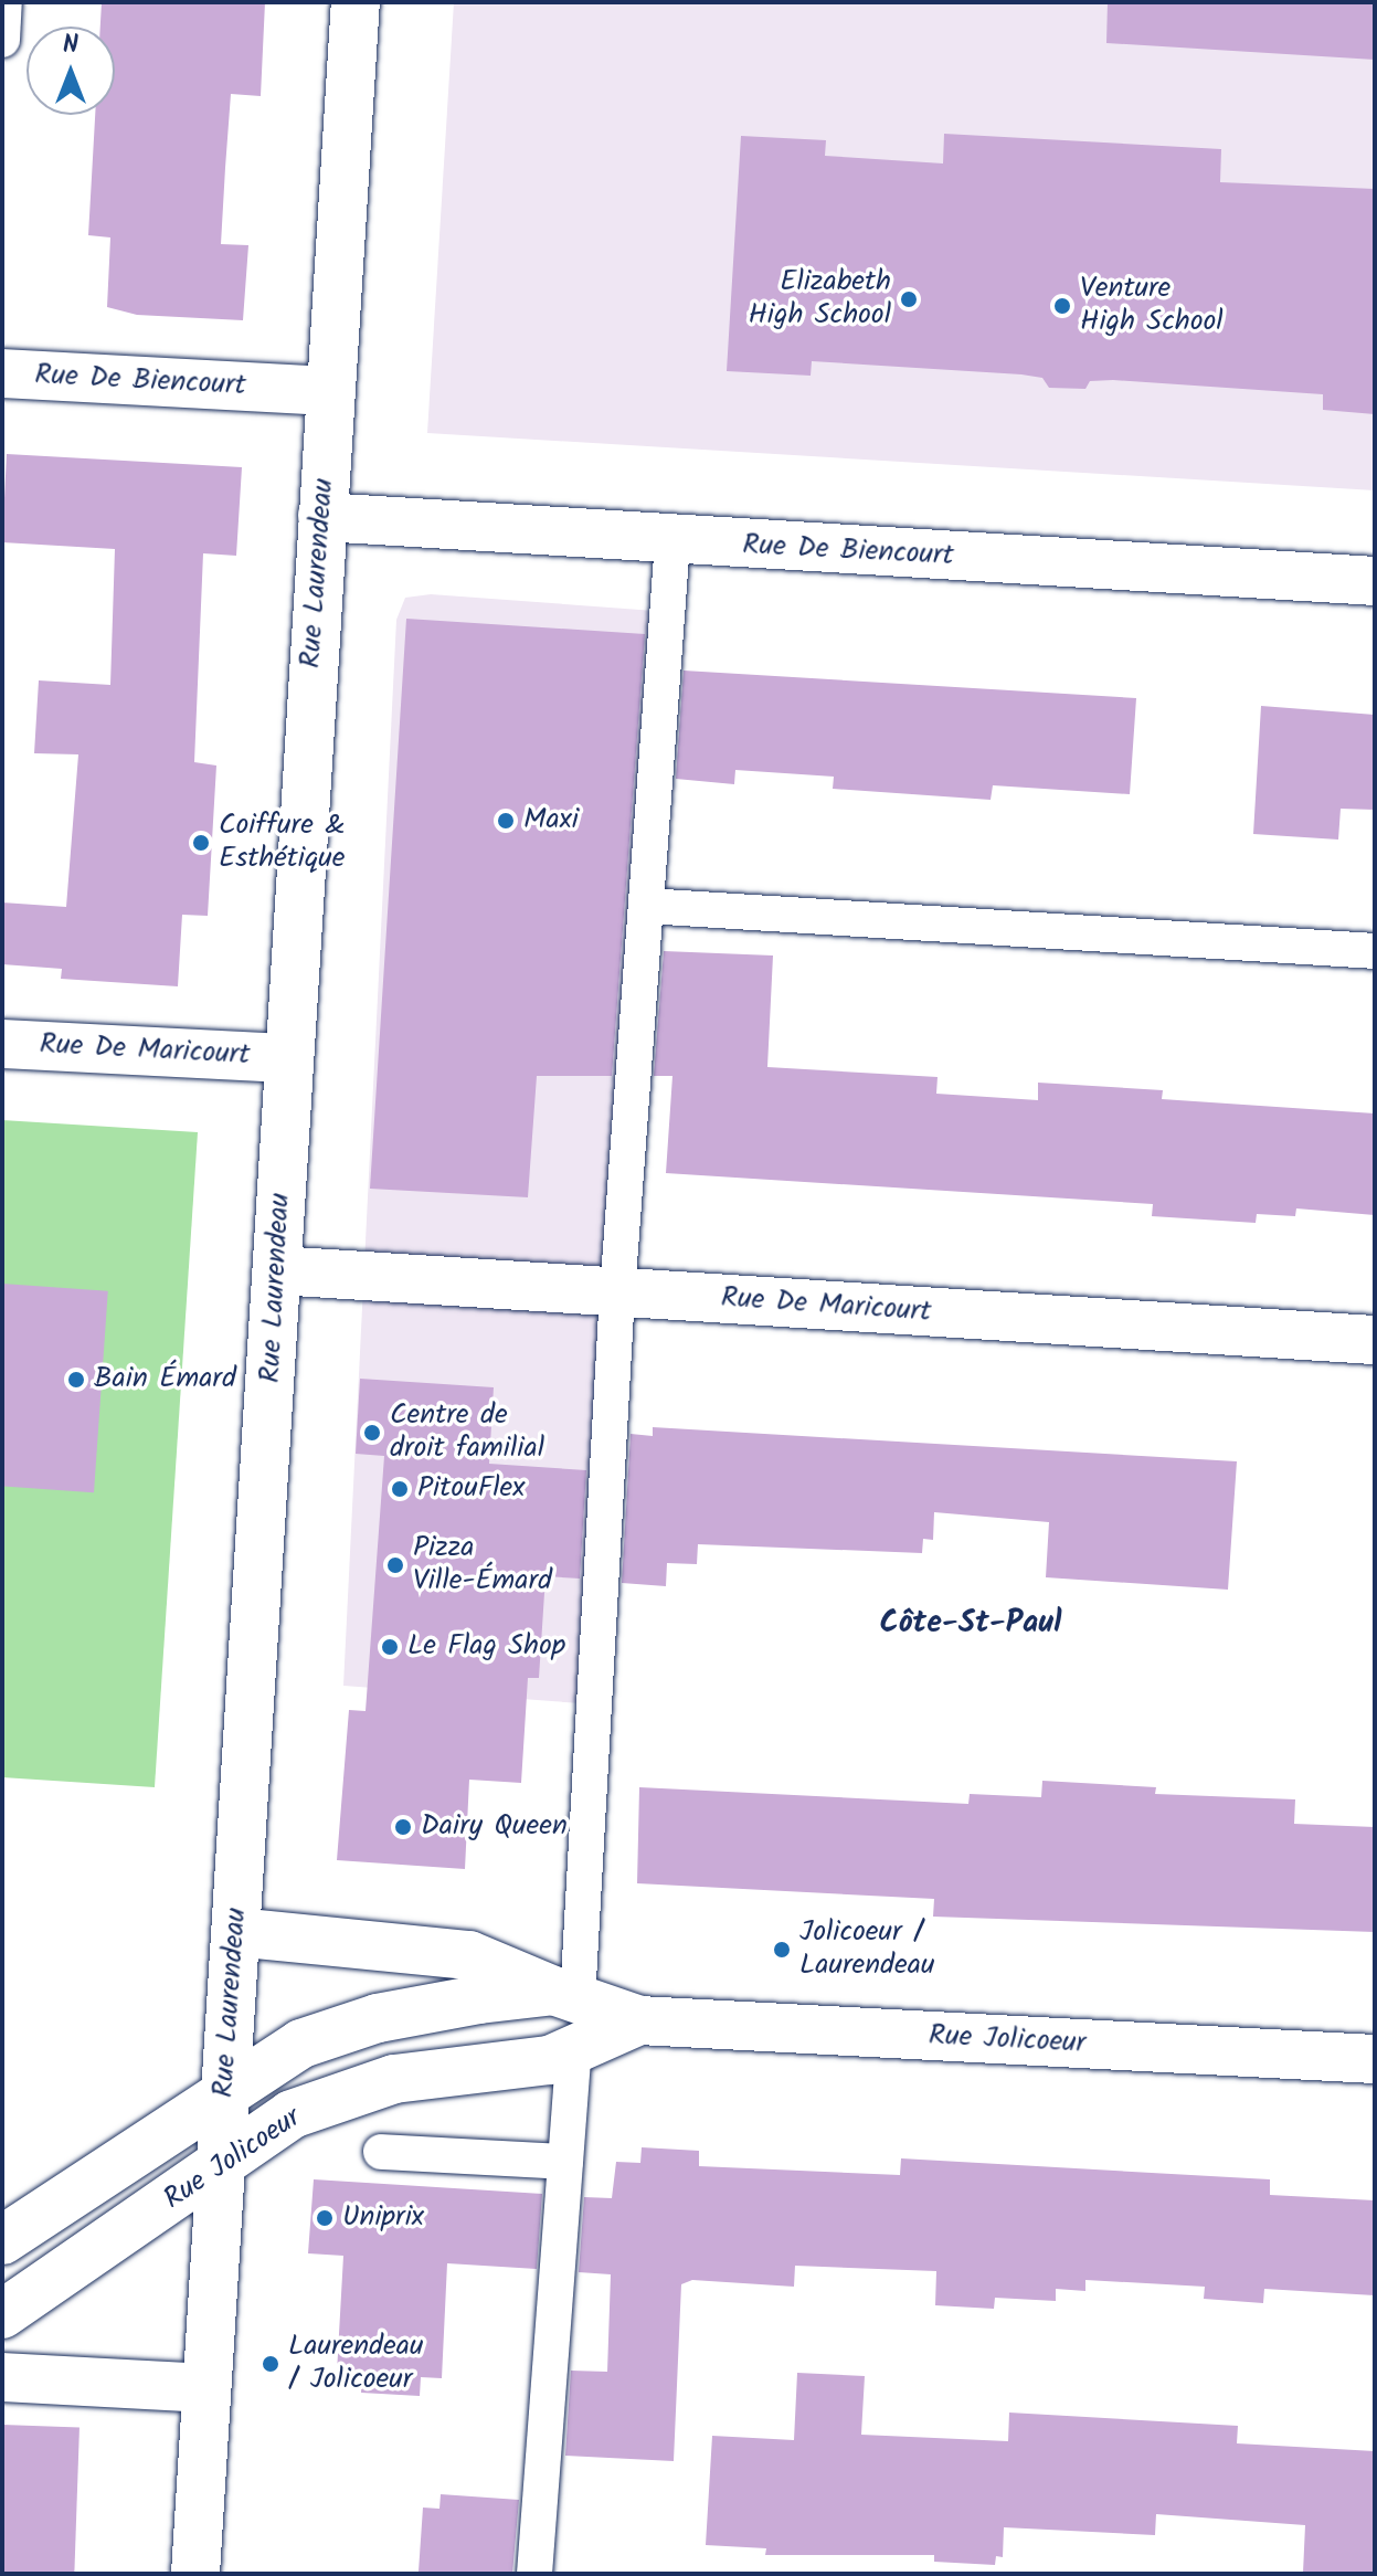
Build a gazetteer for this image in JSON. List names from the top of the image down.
{
  "streets": {
    "street": [
      "Rue De Biencourt",
      "Rue Laurendeau",
      "Rue De Maricourt",
      "Rue Jolicoeur"
    ]
  },
  "crossings": [
    ["Rue De Biencourt", "Rue Laurendeau"],
    ["Rue Laurendeau", "Rue De Maricourt"],
    ["Rue Laurendeau", "Rue Jolicoeur"]
  ],
  "districts": ["Côte-St-Paul"],
  "places": [
    "Elizabeth High School",
    "Venture High School",
    "Maxi",
    "Coiffure & Esthétique",
    "Bain Émard",
    "Centre de droit familial",
    "PitouFlex",
    "Pizza Ville-Émard",
    "Le Flag Shop",
    "Dairy Queen",
    "Jolicoeur / Laurendeau",
    "Uniprix",
    "Laurendeau / Jolicoeur"
  ],
  "north": "top"
}
